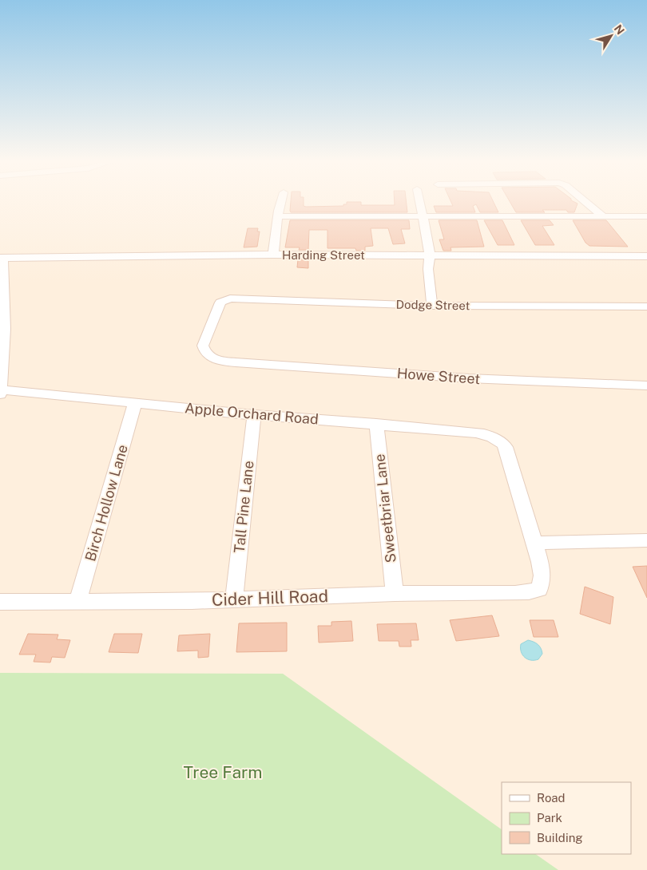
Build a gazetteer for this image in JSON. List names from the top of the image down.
{
  "streets": {
    "street": [
      "Harding Street",
      "Dodge Street",
      "Howe Street",
      "Apple Orchard Road",
      "Birch Hollow Lane",
      "Tall Pine Lane",
      "Sweetbriar Lane",
      "Cider Hill Road"
    ]
  },
  "crossings": [
    ["Dodge Street", "Howe Street"],
    ["Apple Orchard Road", "Birch Hollow Lane"],
    ["Apple Orchard Road", "Tall Pine Lane"],
    ["Apple Orchard Road", "Sweetbriar Lane"],
    ["Apple Orchard Road", "Cider Hill Road"],
    ["Birch Hollow Lane", "Cider Hill Road"],
    ["Tall Pine Lane", "Cider Hill Road"],
    ["Sweetbriar Lane", "Cider Hill Road"]
  ],
  "parks": ["Tree Farm"],
  "legend": ["Road", "Park", "Building"],
  "north": "top right"
}
